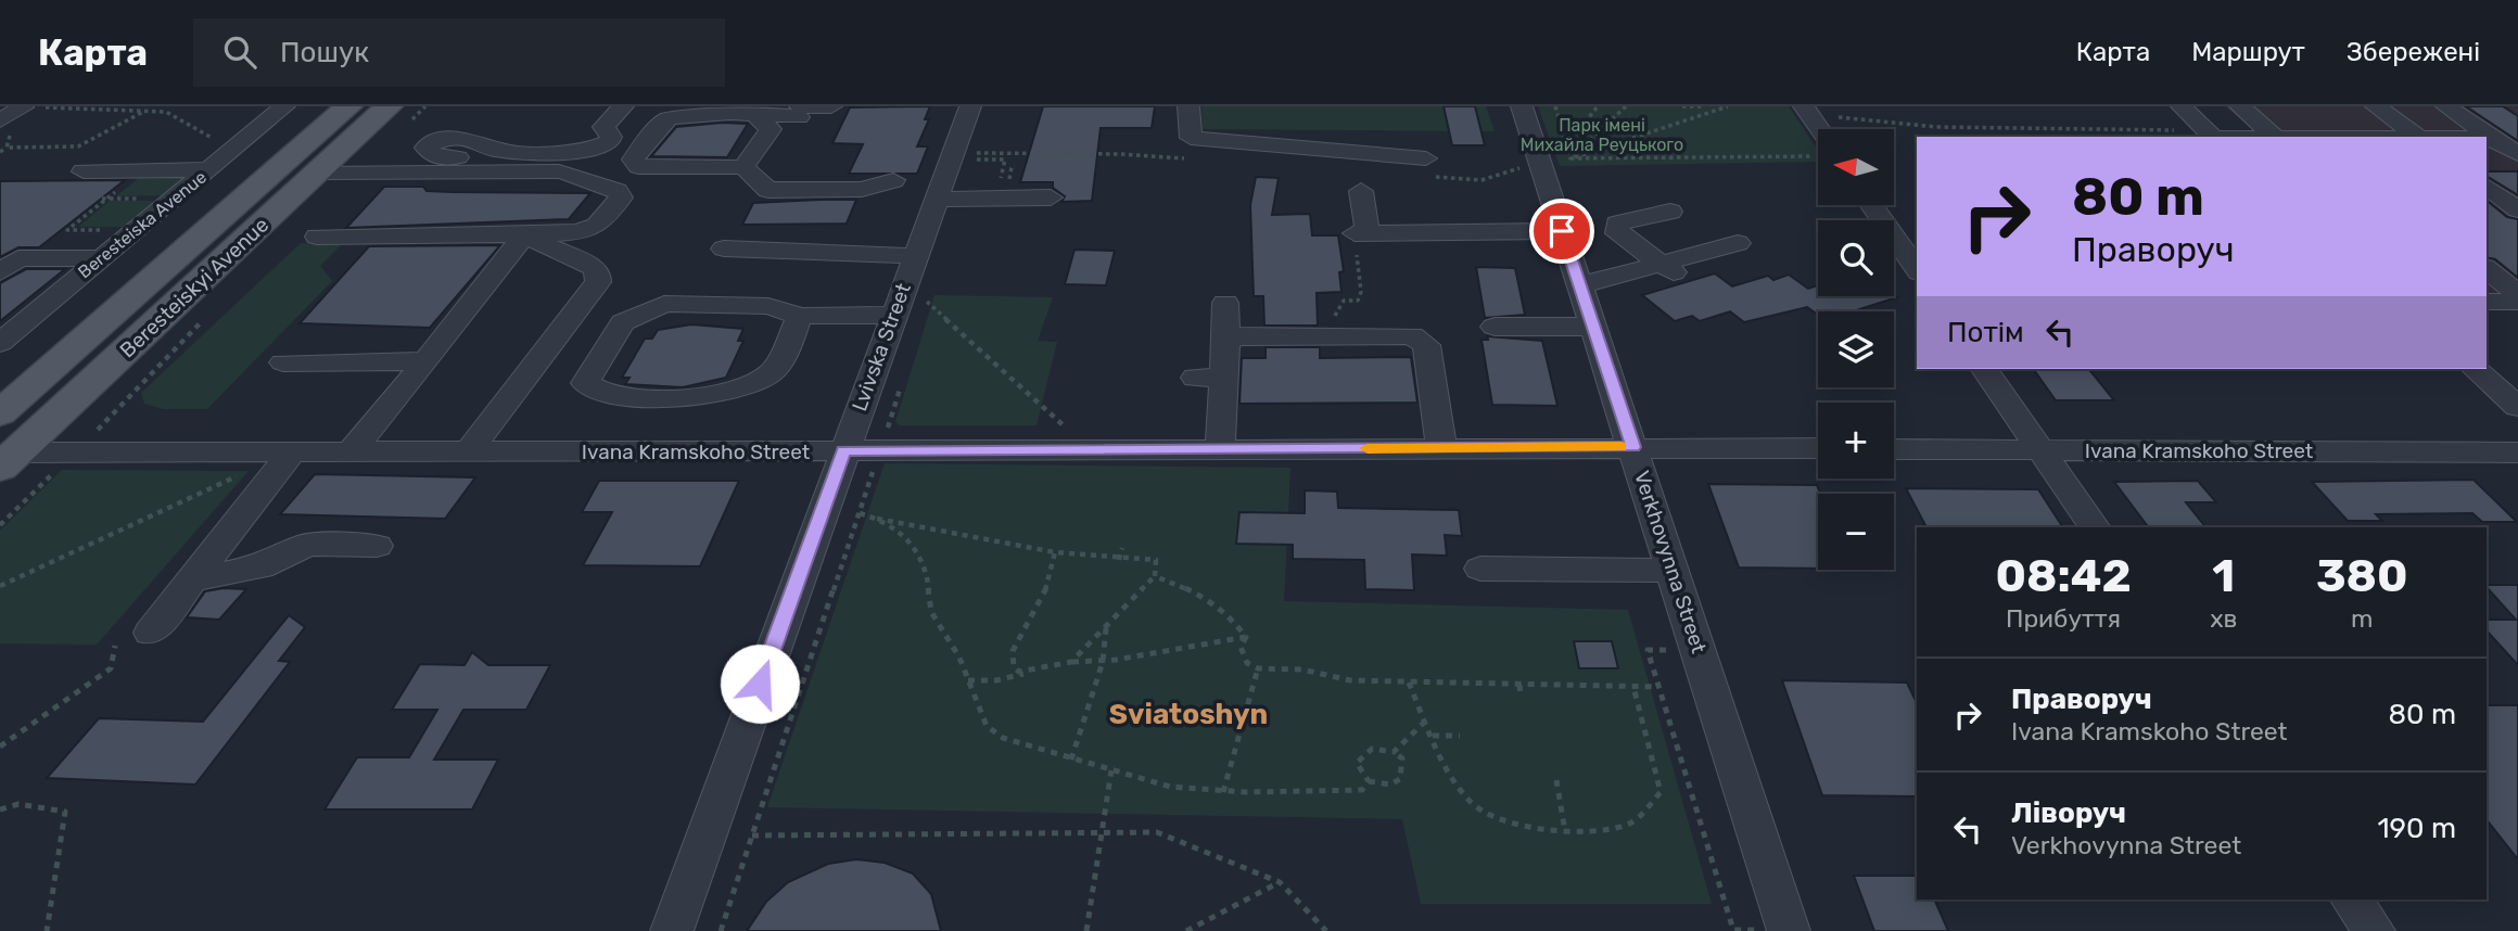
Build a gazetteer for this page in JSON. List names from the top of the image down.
{
  "streets": {
    "main road": ["Beresteiskyi Avenue"],
    "street": [
      "Beresteiska Avenue",
      "Lvivska Street",
      "Ivana Kramskoho Street",
      "Verkhovynna Street"
    ]
  },
  "crossings": [
    ["Beresteiskyi Avenue", "Ivana Kramskoho Street"],
    ["Lvivska Street", "Ivana Kramskoho Street"],
    ["Ivana Kramskoho Street", "Verkhovynna Street"]
  ],
  "districts": ["Sviatoshyn"],
  "parks": ["Парк імені Михайла Реуцького"],
  "north": "left",
  "page": {
    "header": "Карта",
    "search": "Пошук",
    "nav": ["Карта", "Маршрут", "Збережені"],
    "map_buttons": ["+", "−"],
    "turn": ["80 m", "Праворуч"],
    "then": "Потім",
    "eta": [
      "08:42",
      "Прибуття",
      "1",
      "хв",
      "380",
      "m"
    ],
    "list": [
      {
        "name": "Праворуч",
        "note": "Ivana Kramskoho Street",
        "value": "80 m"
      },
      {
        "name": "Ліворуч",
        "note": "Verkhovynna Street",
        "value": "190 m"
      }
    ]
  }
}
